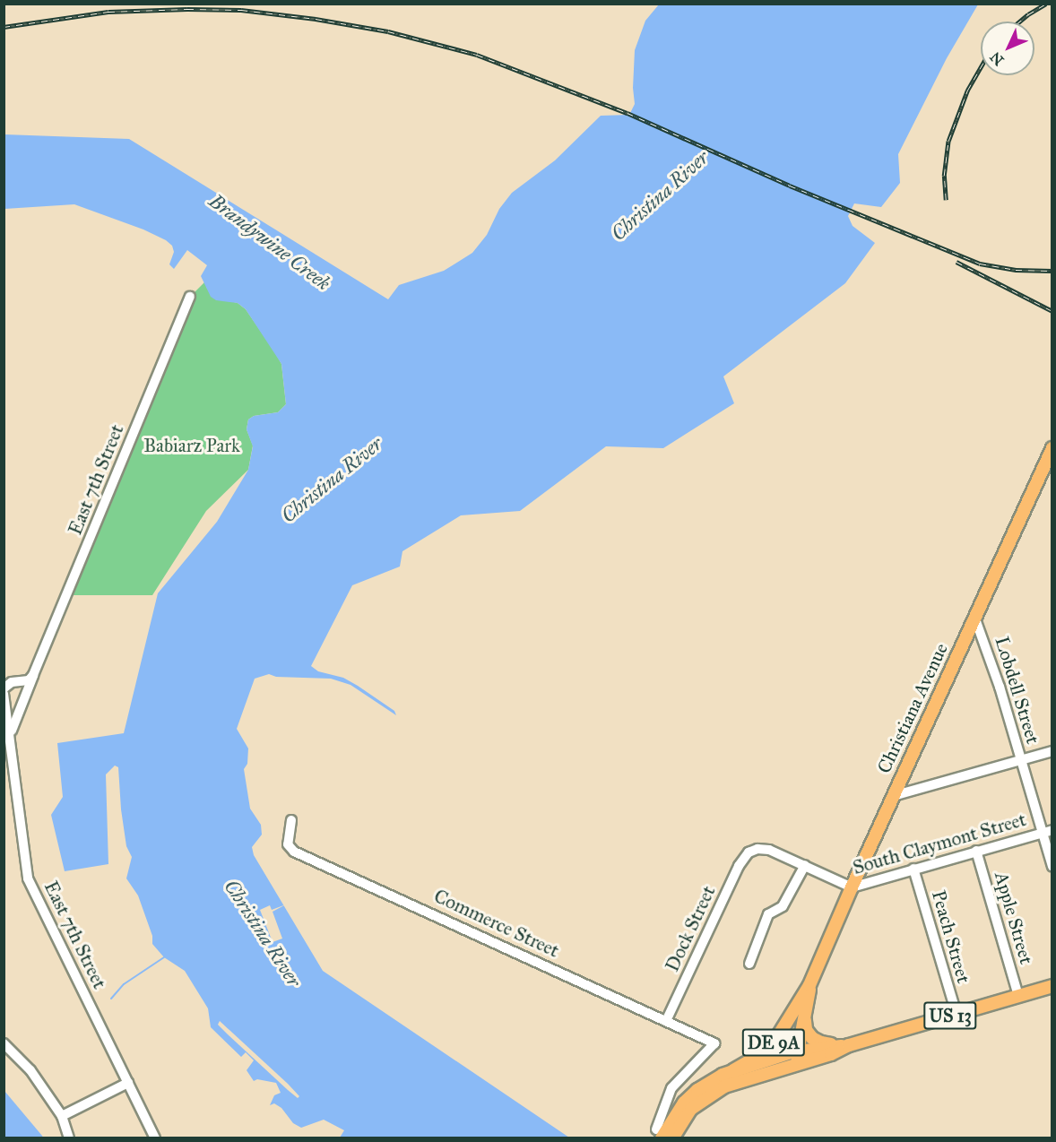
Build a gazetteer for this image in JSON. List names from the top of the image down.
{
  "streets": {
    "main road": ["Christiana Avenue", "US 13", "DE 9A"],
    "street": [
      "East 7th Street",
      "Lobdell Street",
      "South Claymont Street",
      "Apple Street",
      "Commerce Street",
      "Dock Street",
      "Peach Street"
    ]
  },
  "crossings": [
    ["Lobdell Street", "Christiana Avenue"],
    ["Lobdell Street", "South Claymont Street"],
    ["Christiana Avenue", "South Claymont Street"],
    ["Christiana Avenue", "US 13"],
    ["Christiana Avenue", "DE 9A"],
    ["South Claymont Street", "Apple Street"],
    ["South Claymont Street", "Dock Street"],
    ["South Claymont Street", "Peach Street"],
    ["Apple Street", "US 13"],
    ["Commerce Street", "Dock Street"],
    ["Commerce Street", "US 13"],
    ["Peach Street", "US 13"],
    ["US 13", "DE 9A"]
  ],
  "water": ["Christina River", "Brandywine Creek"],
  "parks": ["Babiarz Park"],
  "north": "bottom left"
}
